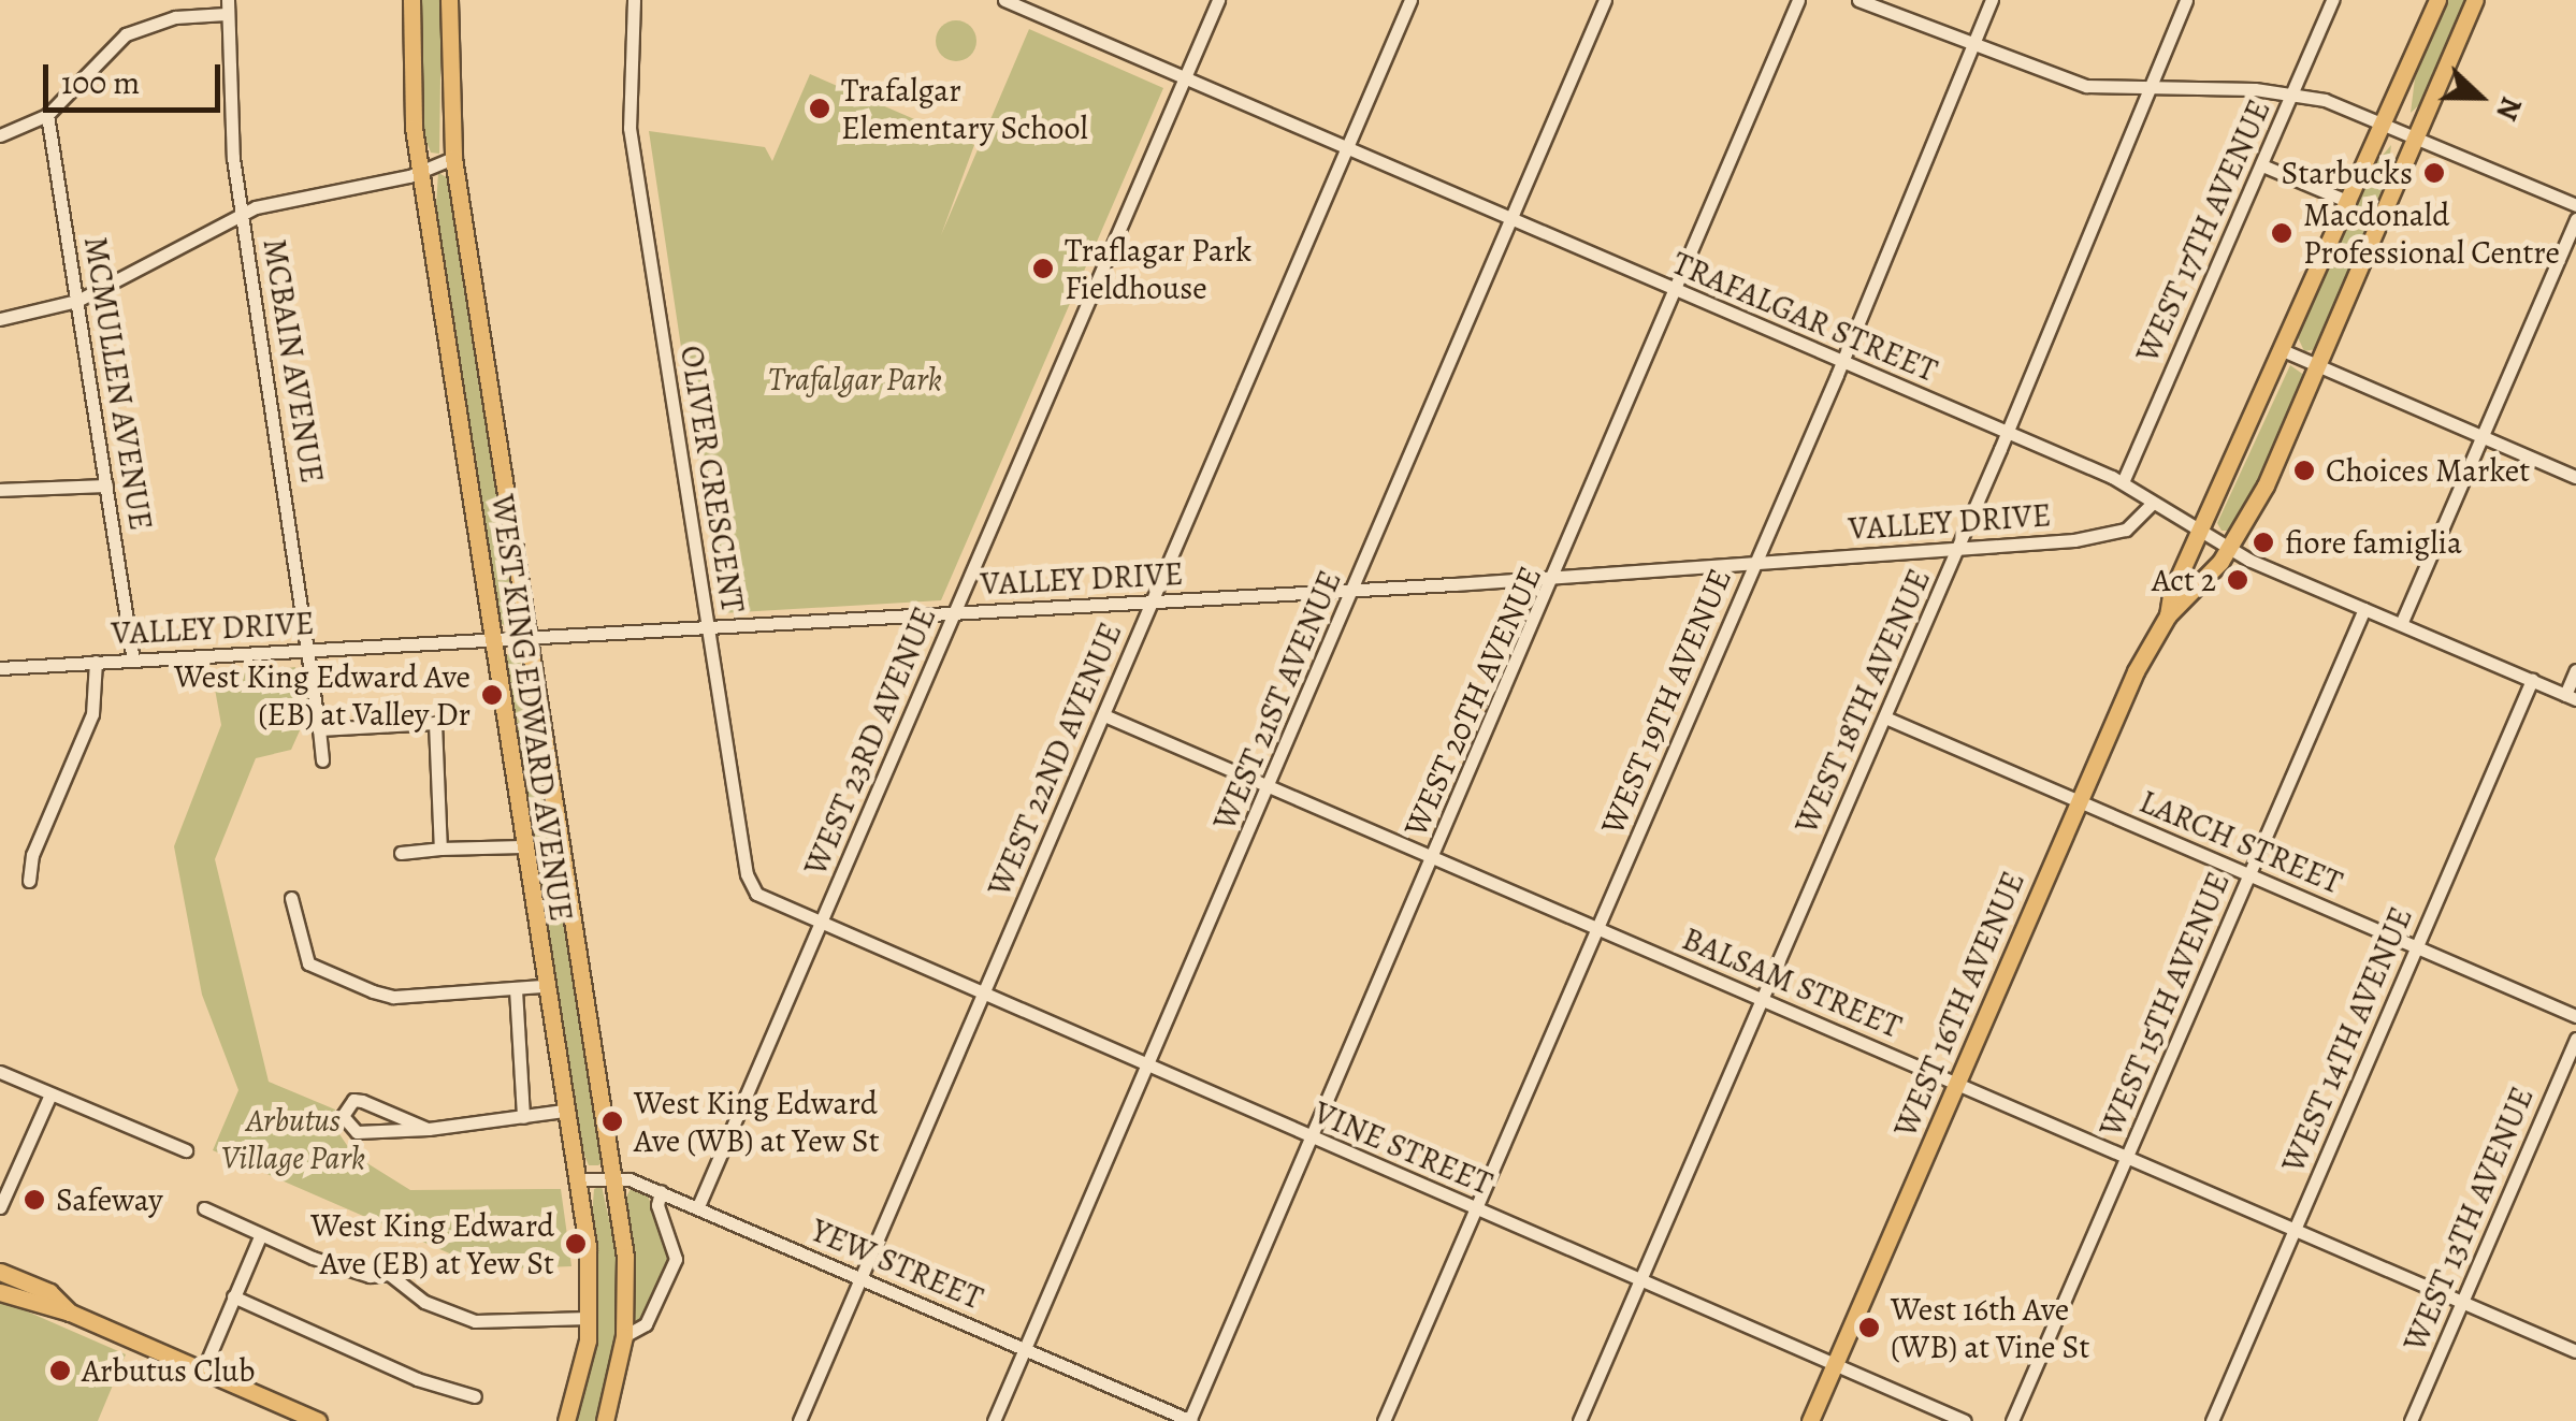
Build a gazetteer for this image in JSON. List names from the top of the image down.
{
  "streets": {
    "main road": ["WEST KING EDWARD AVENUE", "WEST 16TH AVENUE"],
    "street": [
      "WEST 17TH AVENUE",
      "TRAFALGAR STREET",
      "MCBAIN AVENUE",
      "MCMULLEN AVENUE",
      "OLIVER CRESCENT",
      "VALLEY DRIVE",
      "WEST 21ST AVENUE",
      "WEST 20TH AVENUE",
      "WEST 19TH AVENUE",
      "WEST 18TH AVENUE",
      "WEST 23RD AVENUE",
      "WEST 22ND AVENUE",
      "LARCH STREET",
      "BALSAM STREET",
      "WEST 15TH AVENUE",
      "WEST 14TH AVENUE",
      "VINE STREET",
      "WEST 13TH AVENUE",
      "YEW STREET"
    ]
  },
  "crossings": [
    ["WEST 17TH AVENUE", "TRAFALGAR STREET"],
    ["TRAFALGAR STREET", "VALLEY DRIVE"],
    ["TRAFALGAR STREET", "WEST 21ST AVENUE"],
    ["TRAFALGAR STREET", "WEST 20TH AVENUE"],
    ["TRAFALGAR STREET", "WEST 19TH AVENUE"],
    ["TRAFALGAR STREET", "WEST 18TH AVENUE"],
    ["TRAFALGAR STREET", "WEST 23RD AVENUE"],
    ["TRAFALGAR STREET", "WEST 22ND AVENUE"],
    ["TRAFALGAR STREET", "WEST 16TH AVENUE"],
    ["TRAFALGAR STREET", "WEST 15TH AVENUE"],
    ["TRAFALGAR STREET", "WEST 14TH AVENUE"],
    ["MCBAIN AVENUE", "VALLEY DRIVE"],
    ["MCMULLEN AVENUE", "VALLEY DRIVE"],
    ["OLIVER CRESCENT", "VALLEY DRIVE"],
    ["OLIVER CRESCENT", "WEST 23RD AVENUE"],
    ["OLIVER CRESCENT", "VINE STREET"],
    ["VALLEY DRIVE", "WEST 21ST AVENUE"],
    ["VALLEY DRIVE", "WEST 20TH AVENUE"],
    ["VALLEY DRIVE", "WEST 19TH AVENUE"],
    ["VALLEY DRIVE", "WEST 18TH AVENUE"],
    ["VALLEY DRIVE", "WEST KING EDWARD AVENUE"],
    ["VALLEY DRIVE", "WEST 23RD AVENUE"],
    ["VALLEY DRIVE", "WEST 22ND AVENUE"],
    ["WEST 21ST AVENUE", "BALSAM STREET"],
    ["WEST 21ST AVENUE", "VINE STREET"],
    ["WEST 21ST AVENUE", "YEW STREET"],
    ["WEST 20TH AVENUE", "BALSAM STREET"],
    ["WEST 20TH AVENUE", "VINE STREET"],
    ["WEST 20TH AVENUE", "YEW STREET"],
    ["WEST 19TH AVENUE", "BALSAM STREET"],
    ["WEST 19TH AVENUE", "VINE STREET"],
    ["WEST 18TH AVENUE", "LARCH STREET"],
    ["WEST 18TH AVENUE", "BALSAM STREET"],
    ["WEST 18TH AVENUE", "VINE STREET"],
    ["WEST KING EDWARD AVENUE", "YEW STREET"],
    ["WEST 23RD AVENUE", "VINE STREET"],
    ["WEST 23RD AVENUE", "YEW STREET"],
    ["WEST 22ND AVENUE", "BALSAM STREET"],
    ["WEST 22ND AVENUE", "VINE STREET"],
    ["WEST 22ND AVENUE", "YEW STREET"],
    ["LARCH STREET", "WEST 16TH AVENUE"],
    ["LARCH STREET", "WEST 15TH AVENUE"],
    ["LARCH STREET", "WEST 14TH AVENUE"],
    ["BALSAM STREET", "WEST 16TH AVENUE"],
    ["BALSAM STREET", "WEST 15TH AVENUE"],
    ["BALSAM STREET", "WEST 14TH AVENUE"],
    ["BALSAM STREET", "WEST 13TH AVENUE"],
    ["WEST 16TH AVENUE", "VINE STREET"]
  ],
  "parks": ["Trafalgar Park", "Arbutus Village Park"],
  "places": [
    "Trafalgar Elementary School",
    "Starbucks",
    "Macdonald Professional Centre",
    "Traflagar Park Fieldhouse",
    "Choices Market",
    "fiore famiglia",
    "Act 2",
    "West King Edward Ave (EB) at Valley Dr",
    "West King Edward Ave (WB) at Yew St",
    "Safeway",
    "West King Edward Ave (EB) at Yew St",
    "West 16th Ave (WB) at Vine St",
    "Arbutus Club"
  ],
  "scale_bar": "100 m",
  "north": "right"
}
